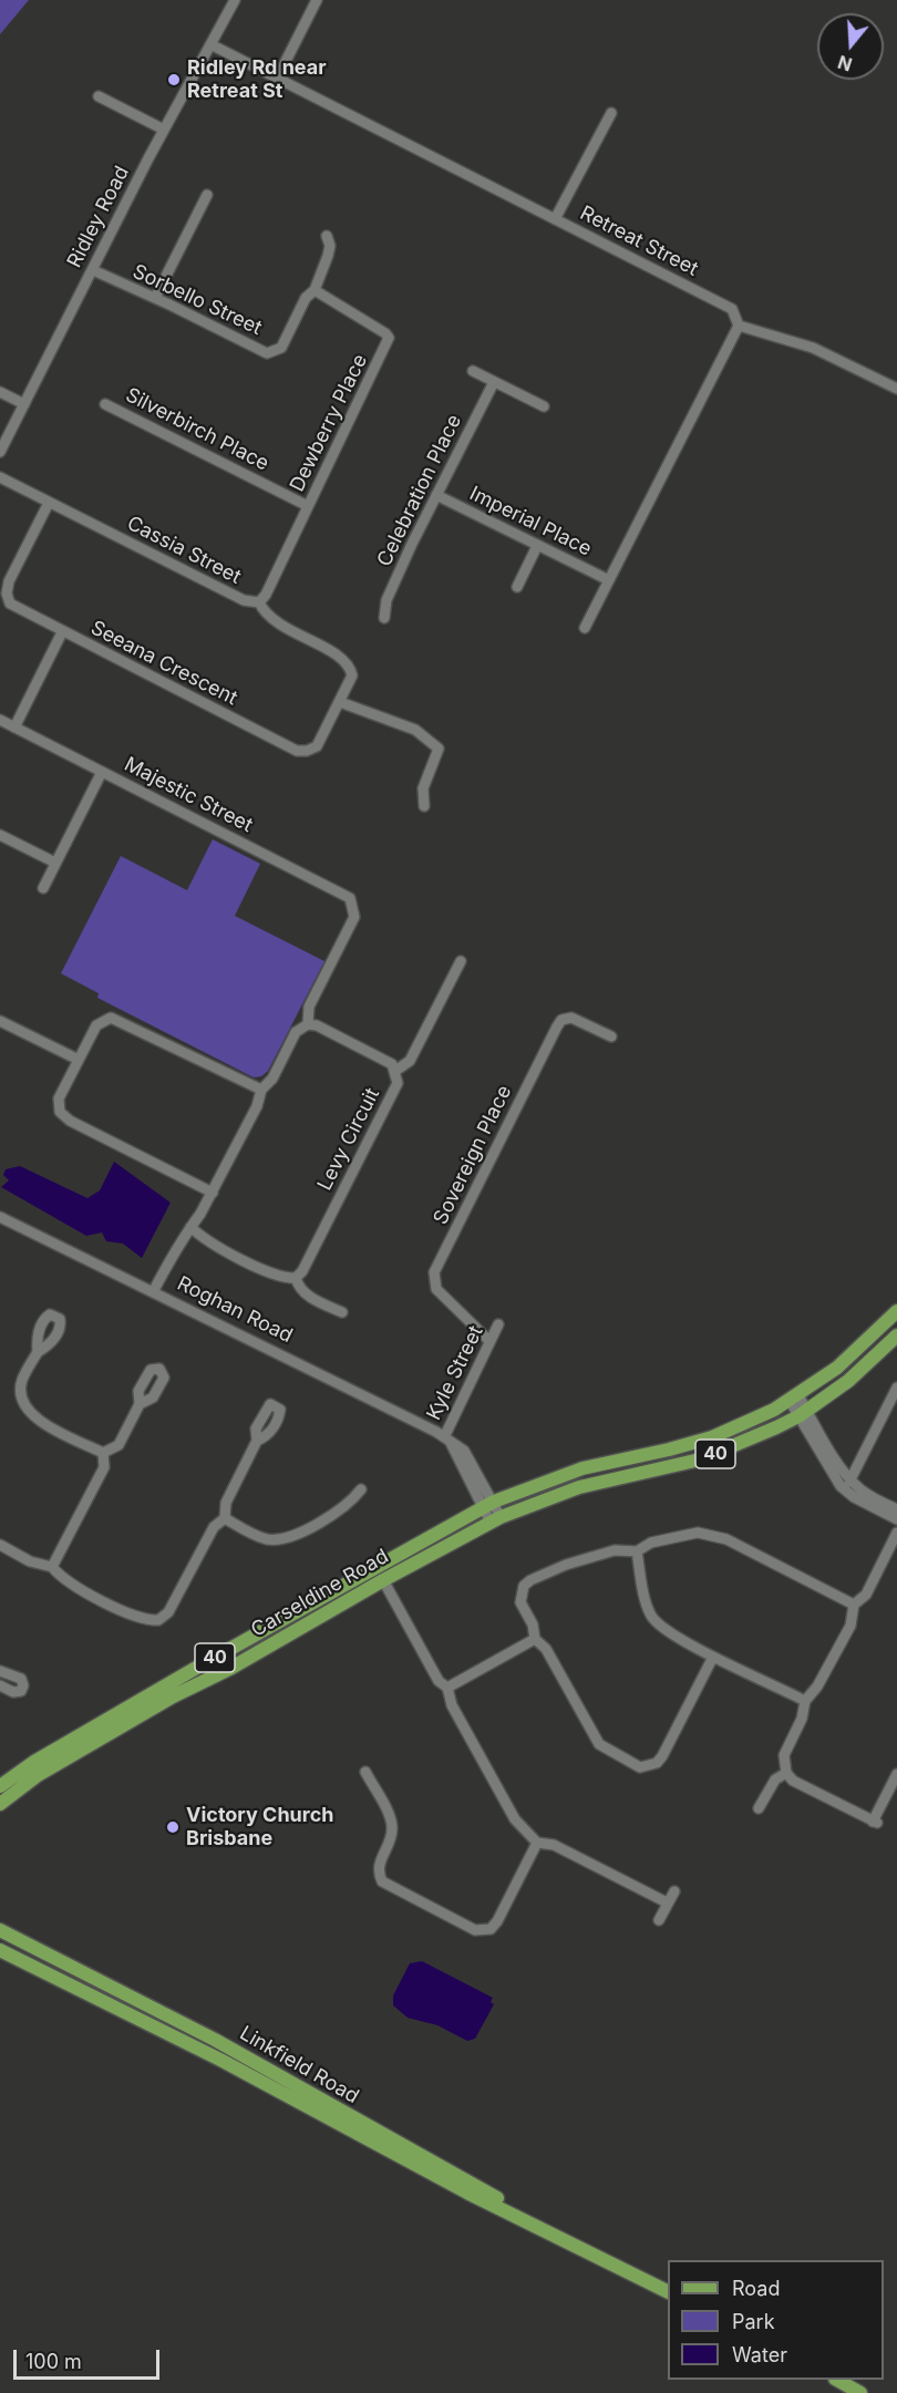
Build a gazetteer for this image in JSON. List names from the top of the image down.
{
  "streets": {
    "main road": ["40", "Carseldine Road", "Linkfield Road"],
    "street": [
      "Ridley Road",
      "Retreat Street",
      "Sorbello Street",
      "Dewberry Place",
      "Silverbirch Place",
      "Celebration Place",
      "Imperial Place",
      "Cassia Street",
      "Seeana Crescent",
      "Majestic Street",
      "Levy Circuit",
      "Sovereign Place",
      "Roghan Road",
      "Kyle Street"
    ]
  },
  "crossings": [
    ["Ridley Road", "Retreat Street"],
    ["Ridley Road", "Sorbello Street"],
    ["Sorbello Street", "Dewberry Place"],
    ["Dewberry Place", "Silverbirch Place"],
    ["Dewberry Place", "Cassia Street"],
    ["Celebration Place", "Imperial Place"],
    ["Cassia Street", "Seeana Crescent"],
    ["Majestic Street", "Levy Circuit"],
    ["Sovereign Place", "Kyle Street"],
    ["Roghan Road", "Kyle Street"],
    ["Roghan Road", "40"],
    ["Roghan Road", "Carseldine Road"],
    ["40", "Carseldine Road"]
  ],
  "places": ["Ridley Rd near Retreat St", "Victory Church Brisbane"],
  "legend": ["Road", "Park", "Water"],
  "scale_bar": "100 m",
  "north": "bottom"
}
